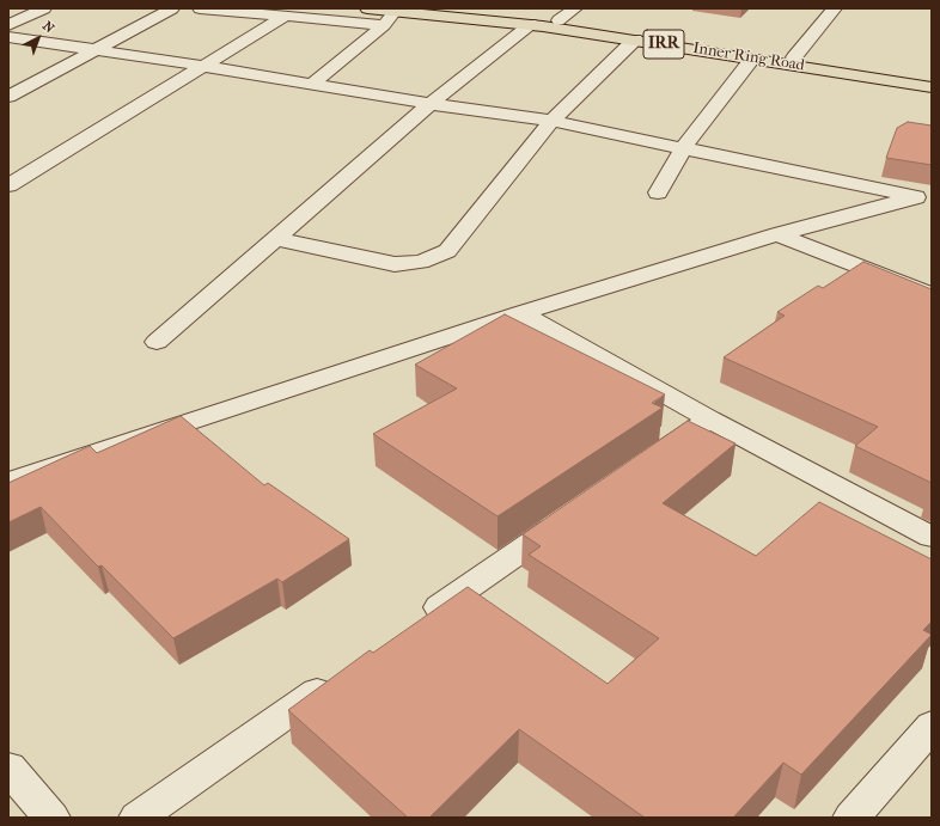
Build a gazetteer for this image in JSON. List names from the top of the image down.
{
  "streets": {
    "main road": ["IRR", "Inner Ring Road"]
  },
  "crossings": [
    ["IRR", "Inner Ring Road"]
  ],
  "north": "top right"
}
